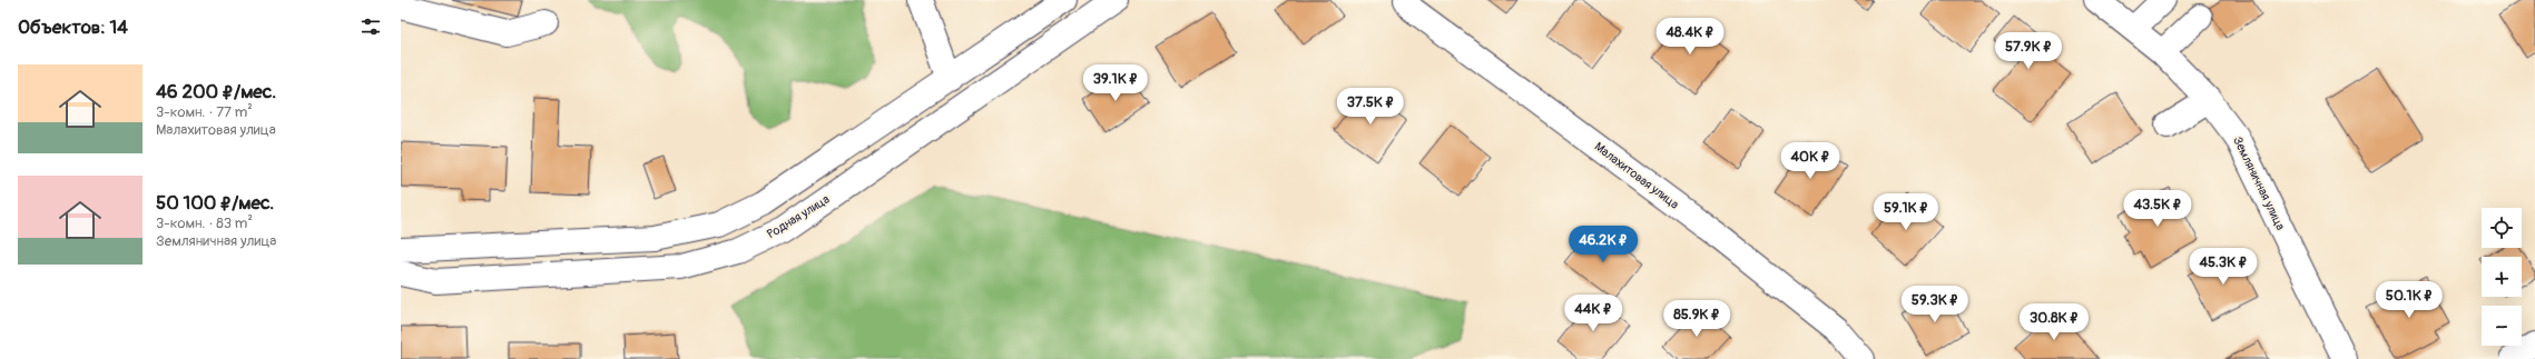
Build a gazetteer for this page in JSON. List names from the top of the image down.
{
  "streets": {
    "street": ["Малахитовая улица", "Земляничная улица", "Родная улица"]
  },
  "page": {
    "heading": "Объектов: 14",
    "price": [
      "48.4K ₽",
      "57.9K ₽",
      "39.1K ₽",
      "37.5K ₽",
      "40K ₽",
      "43.5K ₽",
      "59.1K ₽",
      "46.2K ₽",
      "45.3K ₽",
      "50.1K ₽",
      "59.3K ₽",
      "44K ₽",
      "85.9K ₽",
      "30.8K ₽"
    ],
    "list": [
      {
        "name": "46 200 ₽/мес.",
        "note": "3-комн. · 77 m² · Малахитовая улица"
      },
      {
        "name": "50 100 ₽/мес.",
        "note": "3-комн. · 83 m² · Земляничная улица"
      }
    ],
    "map_buttons": ["+", "−"]
  }
}
